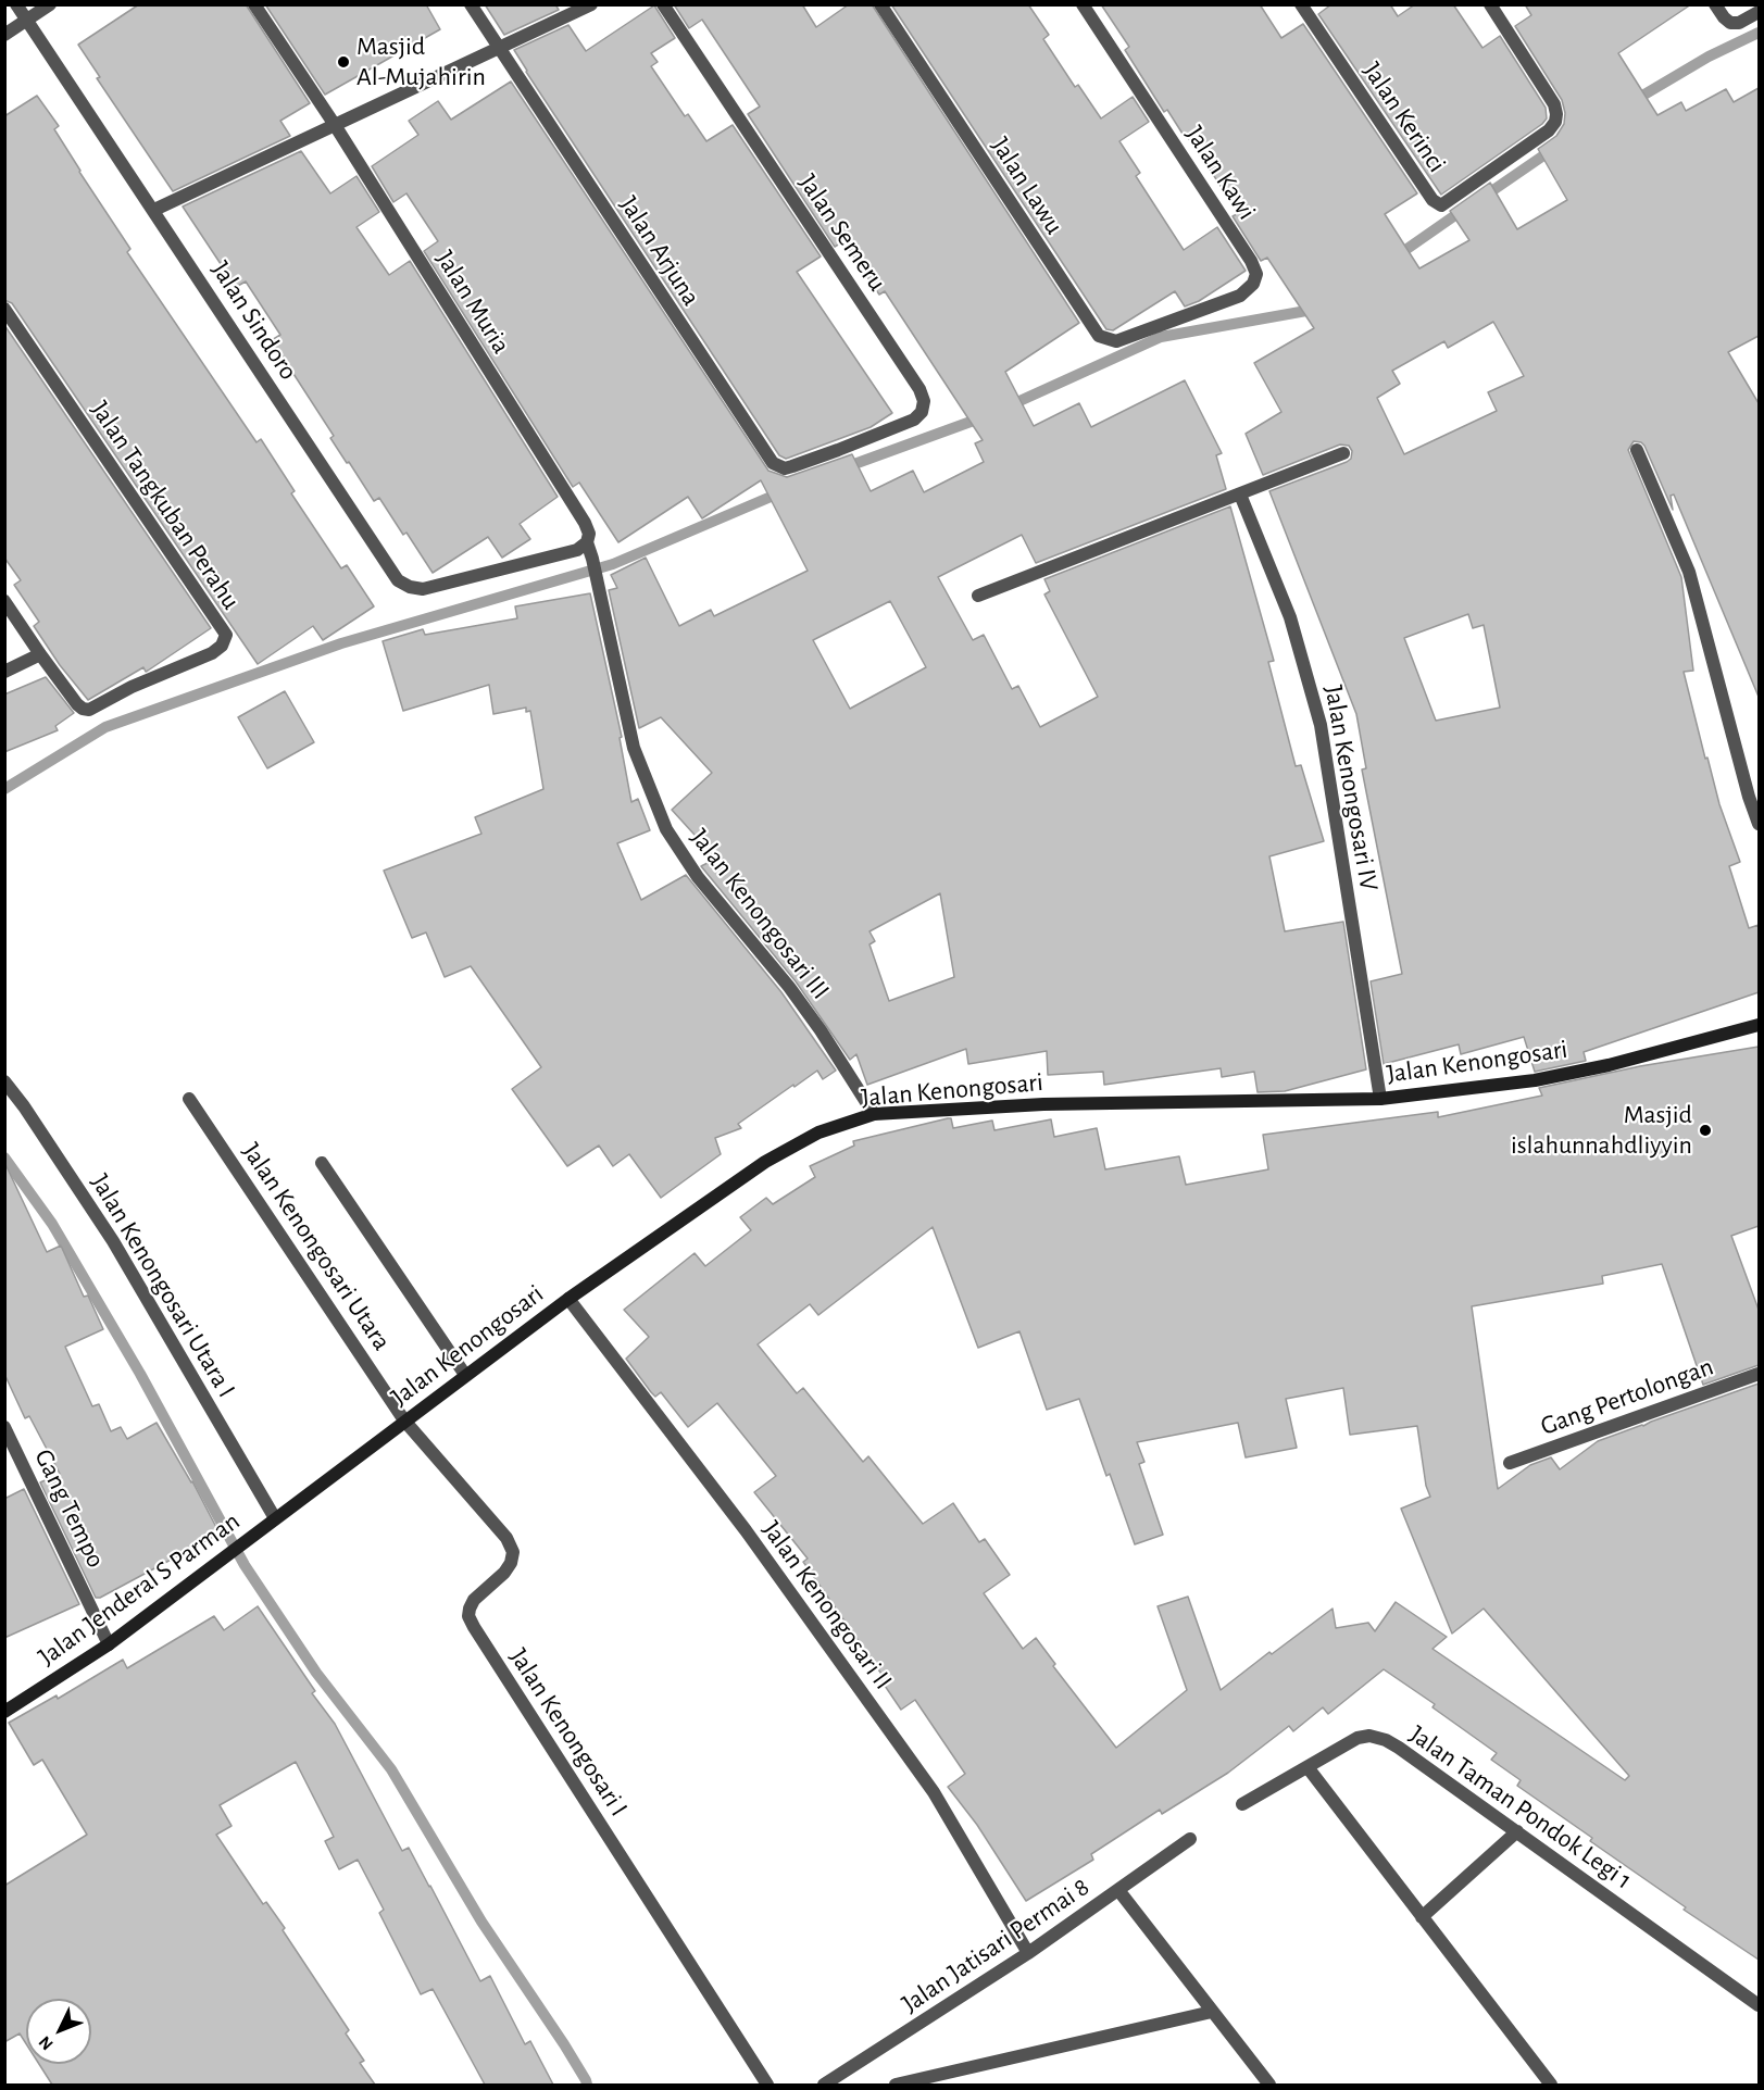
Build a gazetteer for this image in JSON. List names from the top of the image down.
{
  "streets": {
    "street": [
      "Jalan Kerinci",
      "Jalan Kawi",
      "Jalan Lawu",
      "Jalan Semeru",
      "Jalan Arjuna",
      "Jalan Muria",
      "Jalan Sindoro",
      "Jalan Tangkuban Perahu",
      "Jalan Kenongosari IV",
      "Jalan Kenongosari III",
      "Jalan Kenongosari",
      "Jalan Kenongosari Utara",
      "Jalan Kenongosari Utara I",
      "Gang Pertolongan",
      "Gang Tempo",
      "Jalan Jenderal S Parman",
      "Jalan Kenongosari II",
      "Jalan Kenongosari I",
      "Jalan Taman Pondok Legi 1",
      "Jalan Jatisari Permai 8"
    ]
  },
  "crossings": [
    ["Jalan Kawi", "Jalan Lawu"],
    ["Jalan Semeru", "Jalan Arjuna"],
    ["Jalan Muria", "Jalan Sindoro"],
    ["Jalan Muria", "Jalan Kenongosari III"],
    ["Jalan Sindoro", "Jalan Kenongosari III"],
    ["Jalan Kenongosari IV", "Jalan Kenongosari"],
    ["Jalan Kenongosari III", "Jalan Kenongosari"],
    ["Jalan Kenongosari", "Jalan Kenongosari Utara"],
    ["Jalan Kenongosari", "Jalan Kenongosari Utara I"],
    ["Jalan Kenongosari", "Jalan Jenderal S Parman"],
    ["Jalan Kenongosari", "Jalan Kenongosari II"],
    ["Jalan Kenongosari", "Jalan Kenongosari I"],
    ["Jalan Kenongosari Utara", "Jalan Kenongosari I"],
    ["Jalan Kenongosari Utara I", "Jalan Jenderal S Parman"],
    ["Gang Tempo", "Jalan Jenderal S Parman"],
    ["Jalan Kenongosari II", "Jalan Jatisari Permai 8"]
  ],
  "places": ["Masjid Al-Mujahirin", "Masjid islahunnahdliyyin"],
  "north": "bottom left"
}
